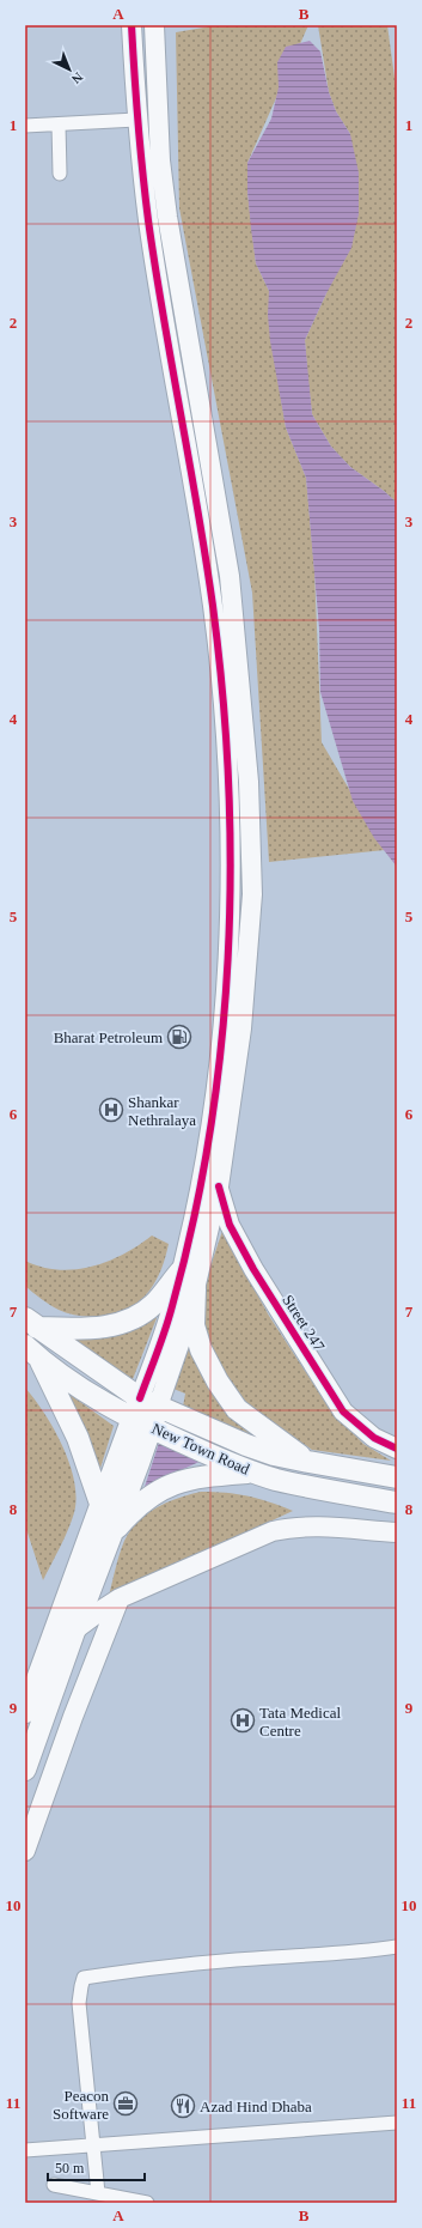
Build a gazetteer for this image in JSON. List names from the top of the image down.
{
  "streets": {
    "main road": ["New Town Road"],
    "street": ["Street 247"]
  },
  "places": {
    "fuel station": ["Bharat Petroleum"],
    "hospital": ["Shankar Nethralaya", "Tata Medical Centre"],
    "office": ["Peacon Software"],
    "restaurant": ["Azad Hind Dhaba"]
  },
  "scale_bar": "50 m",
  "north": "bottom right",
  "grid": {
    "columns": ["A", "B"],
    "rows": [
      "1",
      "2",
      "3",
      "4",
      "5",
      "6",
      "7",
      "8",
      "9",
      "10",
      "11"
    ]
  }
}
